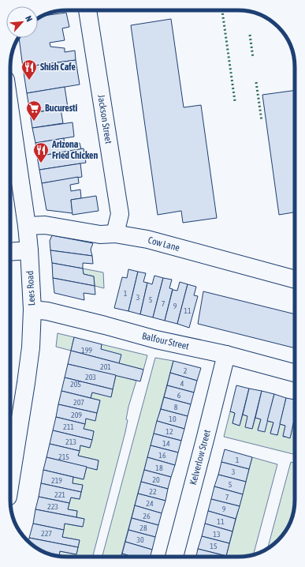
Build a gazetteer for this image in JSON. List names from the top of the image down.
{
  "streets": {
    "street": [
      "Jackson Street",
      "Cow Lane",
      "Lees Road",
      "Balfour Street",
      "Kelverlow Street"
    ]
  },
  "crossings": [
    ["Jackson Street", "Cow Lane"],
    ["Cow Lane", "Lees Road"],
    ["Lees Road", "Balfour Street"],
    ["Balfour Street", "Kelverlow Street"]
  ],
  "places": {
    "restaurant": ["Shish Cafe", "Arizona Fried Chicken"],
    "supermarket": ["Bucuresti"]
  },
  "house_numbers": [
    "1",
    "3",
    "5",
    "7",
    "9",
    "11",
    "199",
    "201",
    "2",
    "203",
    "4",
    "205",
    "6",
    "207",
    "8",
    "209",
    "10",
    "211",
    "12",
    "213",
    "14",
    "16",
    "215",
    "1",
    "18",
    "3",
    "20",
    "219",
    "5",
    "22",
    "221",
    "7",
    "24",
    "223",
    "9",
    "26",
    "11",
    "28",
    "227",
    "13",
    "30",
    "15"
  ],
  "north": "top right"
}
